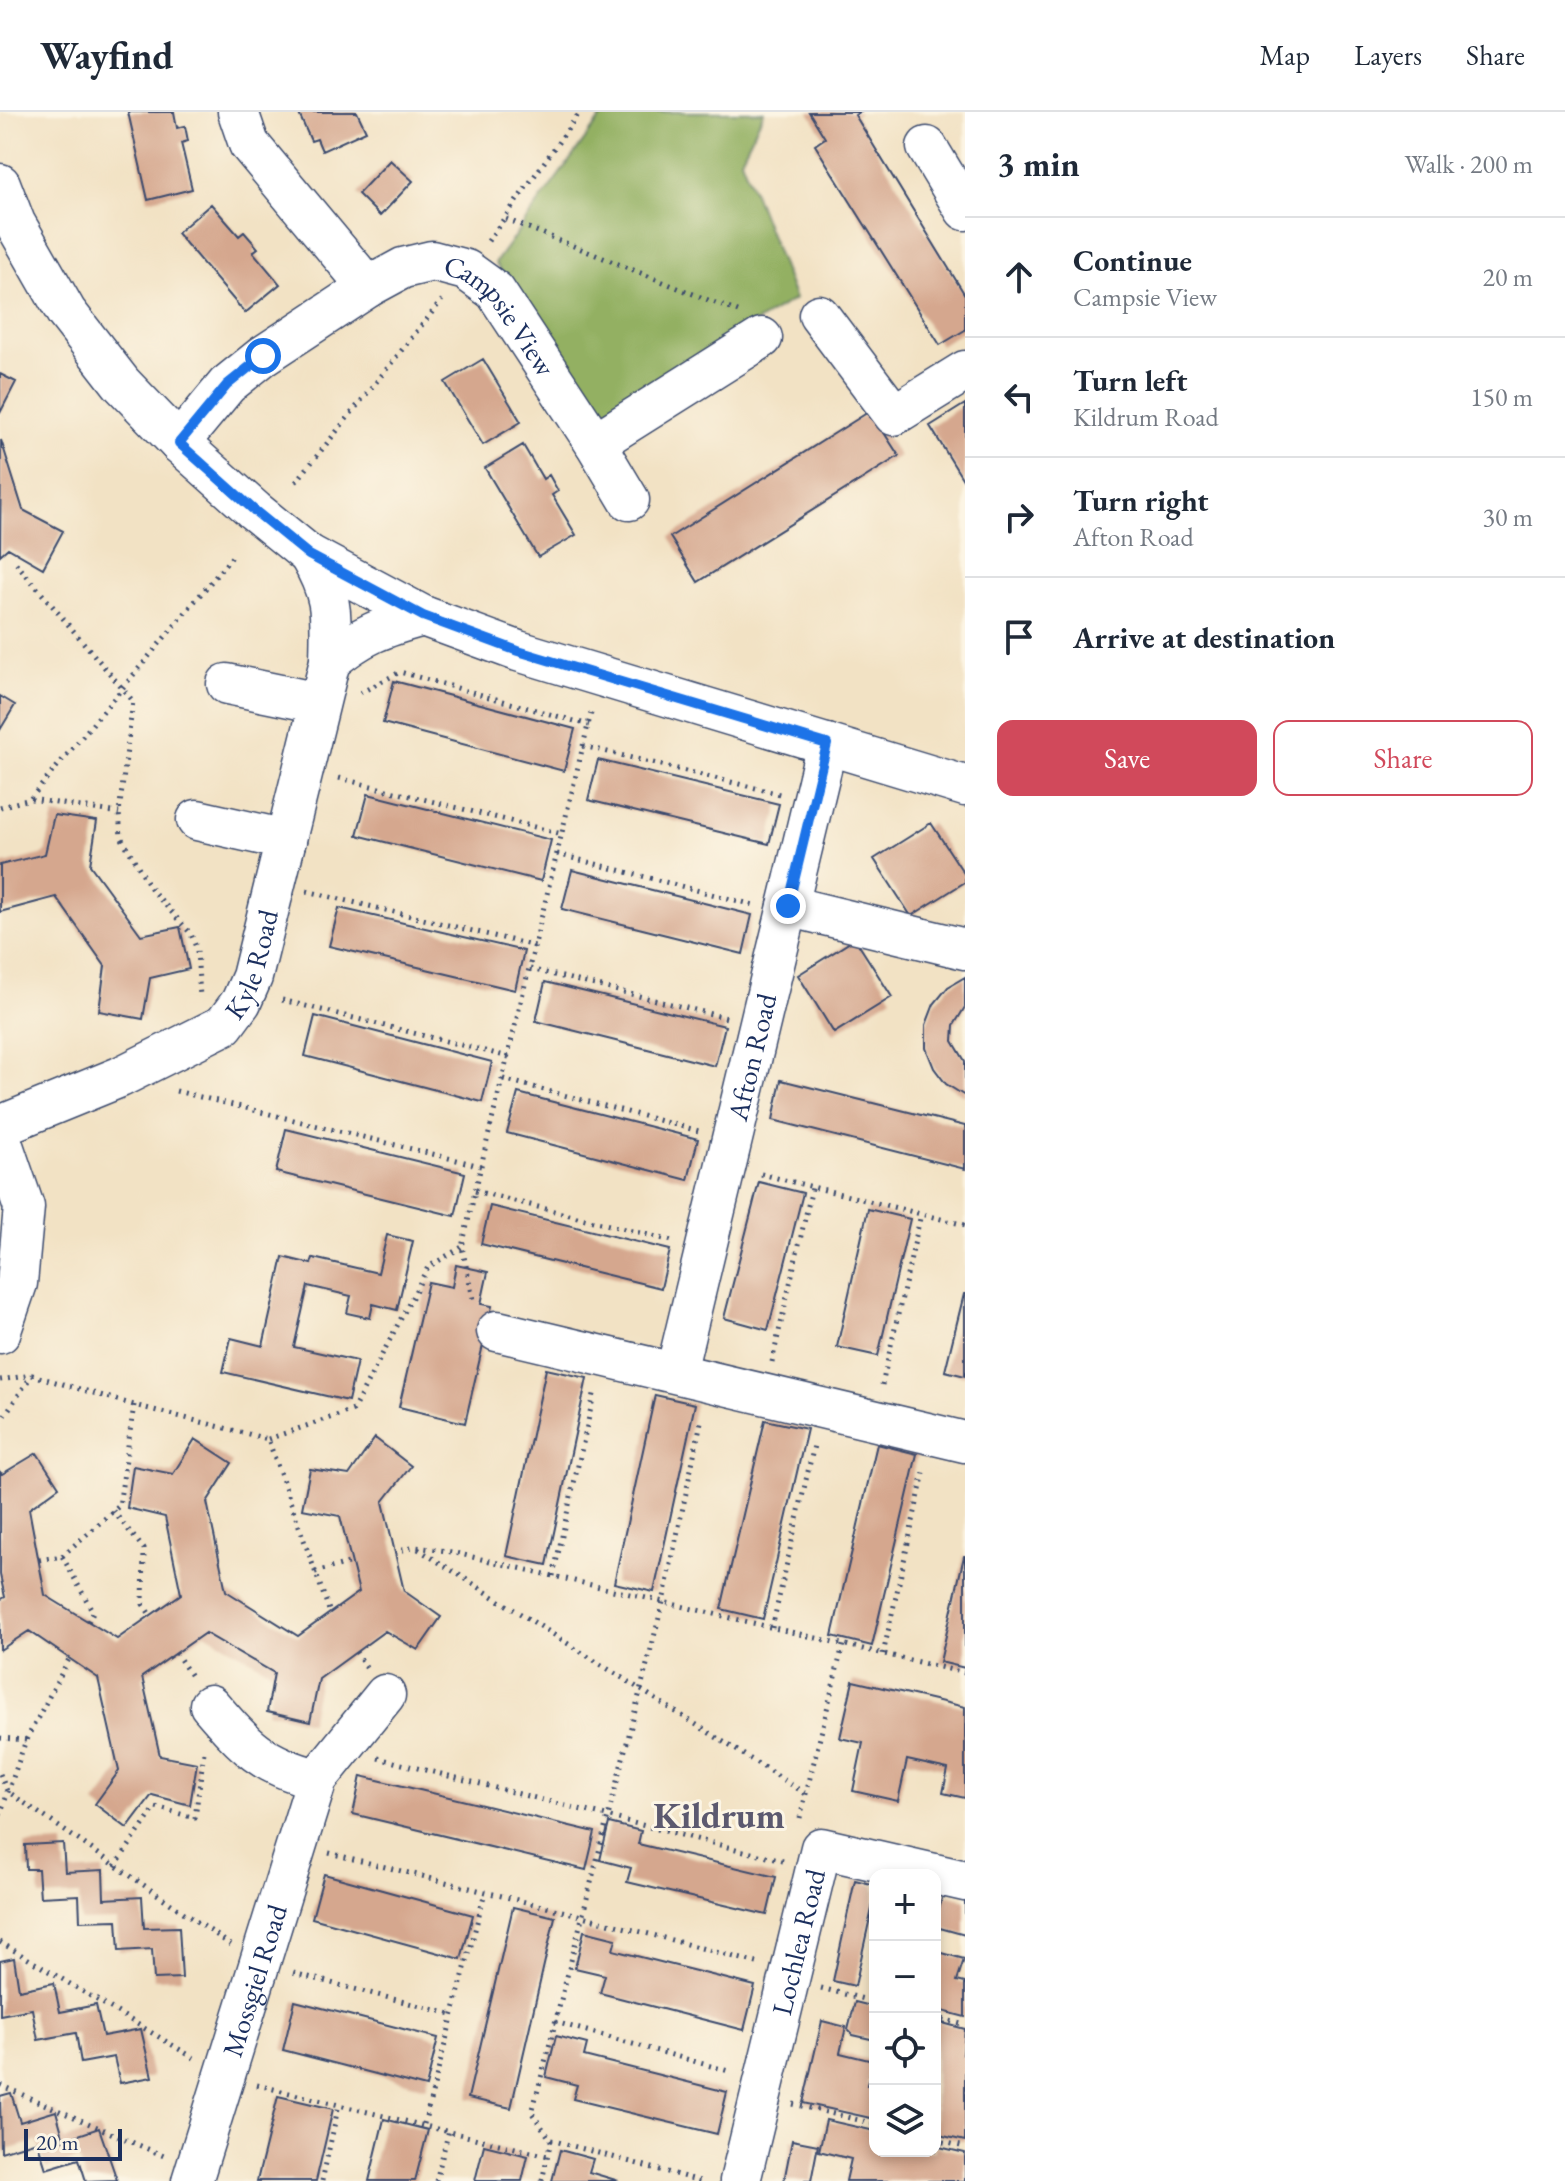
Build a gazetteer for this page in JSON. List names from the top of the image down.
{
  "streets": {
    "street": [
      "Campsie View",
      "Kyle Road",
      "Afton Road",
      "Lochlea Road",
      "Mossgiel Road"
    ]
  },
  "districts": ["Kildrum"],
  "scale_bar": "20 m",
  "page": {
    "header": "Wayfind",
    "nav": ["Map", "Layers", "Share"],
    "heading": ["3 min", "Walk · 200 m"],
    "list": [
      ["Continue", "Campsie View", "20 m"],
      ["Turn left", "Kildrum Road", "150 m"],
      ["Turn right", "Afton Road", "30 m"],
      "Arrive at destination"
    ],
    "buttons": ["Save", "Share"],
    "map_buttons": ["+", "−"],
    "scale": "20 m"
  }
}
